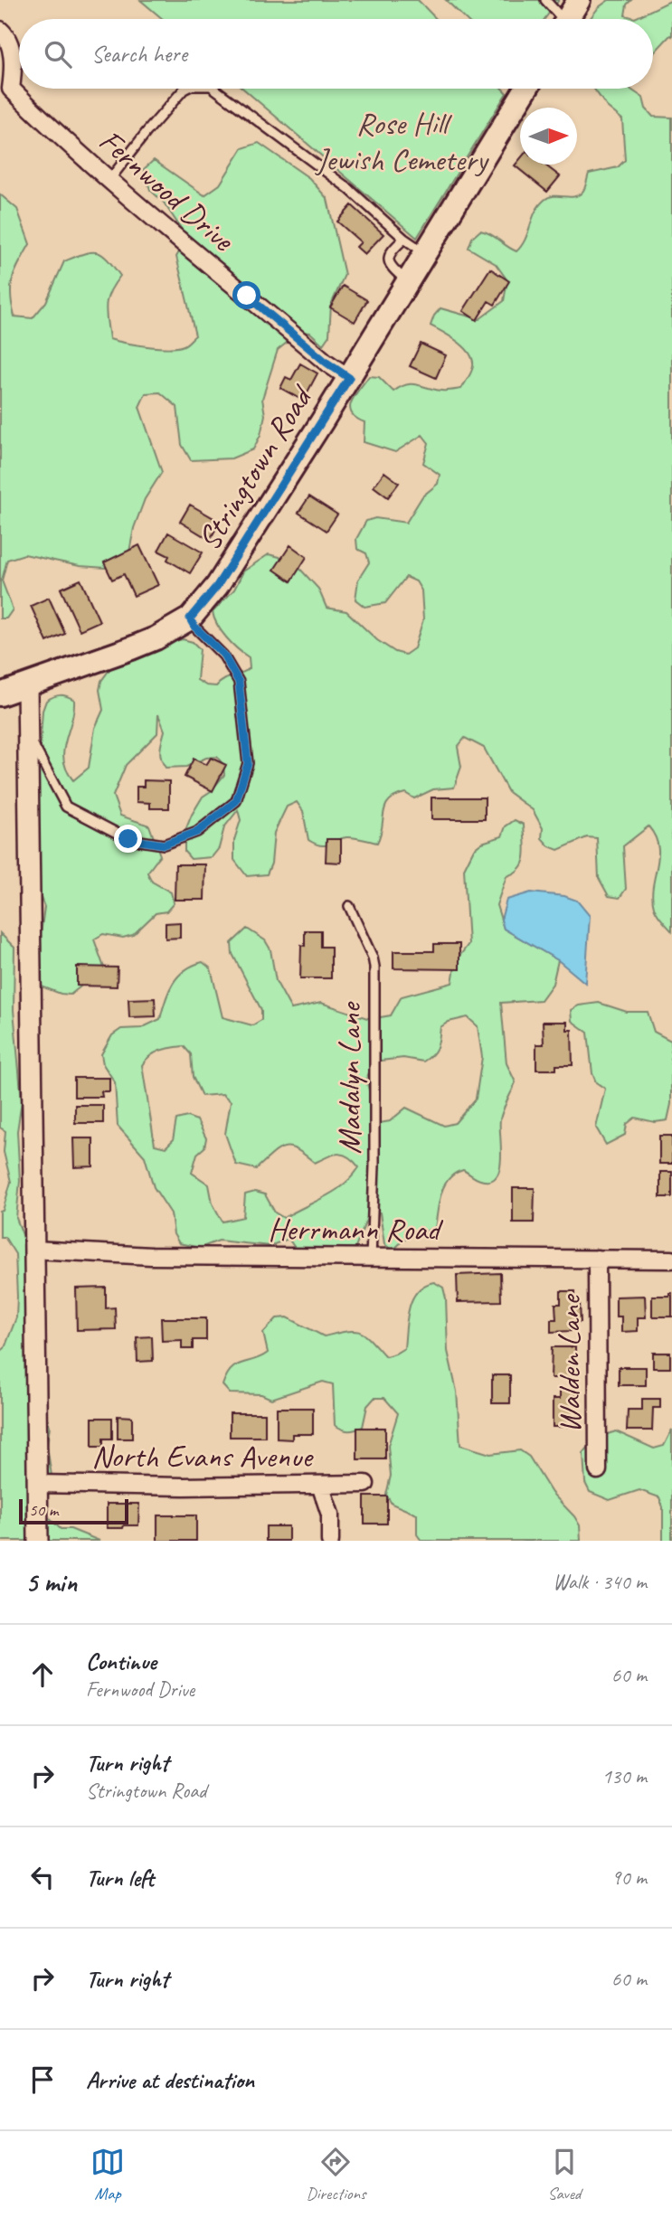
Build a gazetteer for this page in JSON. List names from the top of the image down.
{
  "streets": {
    "main road": ["Stringtown Road"],
    "street": [
      "Fernwood Drive",
      "Herrmann Road",
      "Walden Lane",
      "North Evans Avenue"
    ],
    "lane": ["Madalyn Lane"]
  },
  "crossings": [
    ["Fernwood Drive", "Stringtown Road"],
    ["Madalyn Lane", "Herrmann Road"],
    ["Herrmann Road", "Walden Lane"]
  ],
  "parks": ["Rose Hill Jewish Cemetery"],
  "scale_bar": "50 m",
  "north": "right",
  "page": {
    "search": "Search here",
    "scale": "50 m",
    "heading": ["5 min", "Walk · 340 m"],
    "list": [
      ["Continue", "Fernwood Drive", "60 m"],
      ["Turn right", "Stringtown Road", "130 m"],
      ["Turn left", "90 m"],
      ["Turn right", "60 m"],
      "Arrive at destination"
    ],
    "nav": ["Map", "Directions", "Saved"]
  }
}
